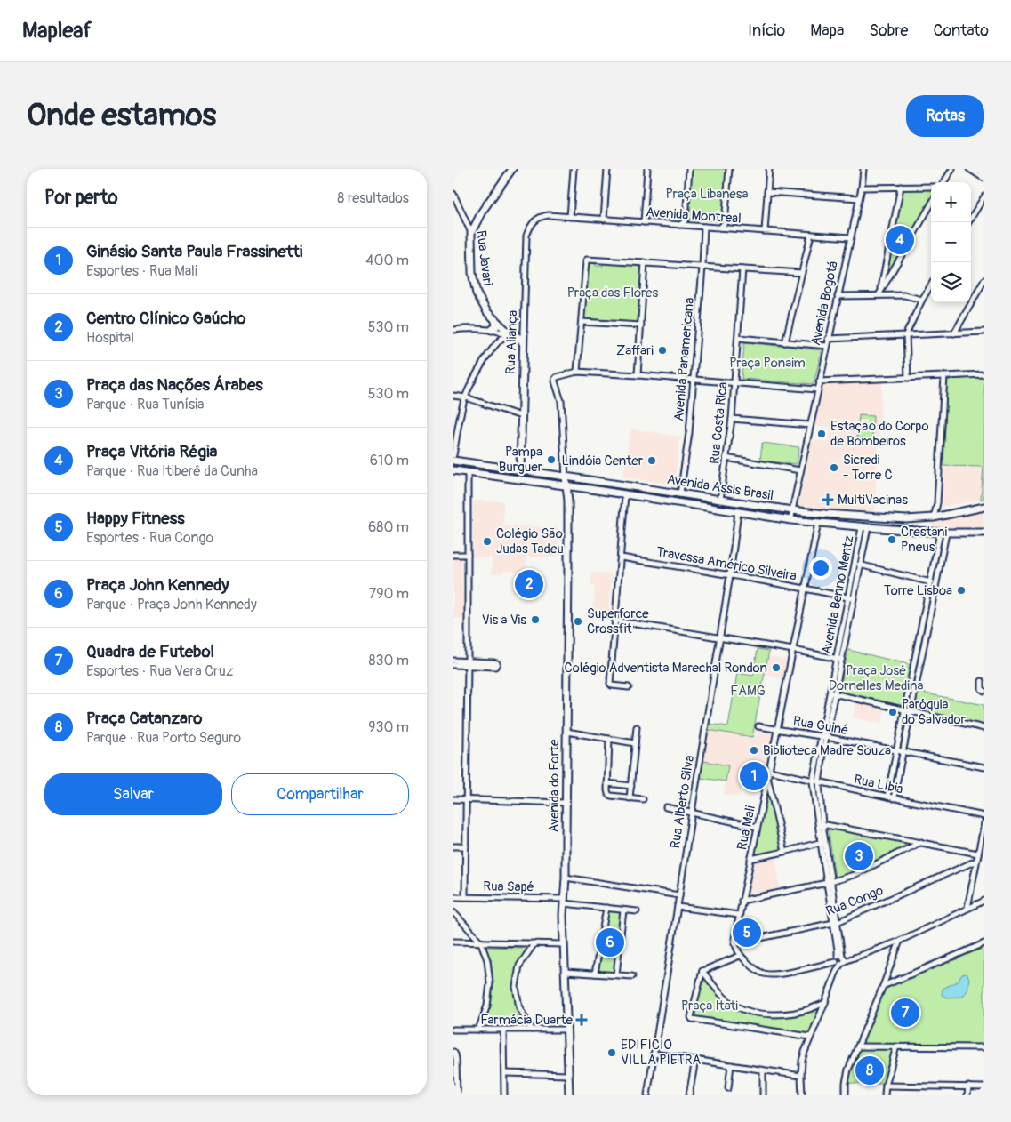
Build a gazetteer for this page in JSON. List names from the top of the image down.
{
  "streets": {
    "main road": [
      "Rua Javari",
      "Rua Aliança",
      "Avenida Assis Brasil",
      "Avenida do Forte"
    ],
    "street": [
      "Avenida Montreal",
      "Avenida Bogotá",
      "Avenida Panamericana",
      "Rua Costa Rica",
      "Travessa Américo Silveira",
      "Avenida Benno Mentz",
      "Rua Guiné",
      "Rua Líbia",
      "Rua Alberto Silva",
      "Rua Mali",
      "Rua Sapé",
      "Rua Congo"
    ]
  },
  "crossings": [
    ["Avenida Montreal", "Avenida Bogotá"],
    ["Avenida Montreal", "Rua Aliança"],
    ["Avenida Montreal", "Avenida Panamericana"],
    ["Rua Javari", "Rua Aliança"],
    ["Avenida Bogotá", "Avenida Assis Brasil"],
    ["Rua Aliança", "Avenida Assis Brasil"],
    ["Avenida Panamericana", "Avenida Assis Brasil"],
    ["Rua Costa Rica", "Avenida Assis Brasil"],
    ["Avenida Assis Brasil", "Avenida Benno Mentz"],
    ["Avenida Assis Brasil", "Avenida do Forte"],
    ["Avenida Assis Brasil", "Rua Alberto Silva"],
    ["Avenida Assis Brasil", "Rua Mali"],
    ["Travessa Américo Silveira", "Avenida Benno Mentz"],
    ["Travessa Américo Silveira", "Rua Alberto Silva"],
    ["Travessa Américo Silveira", "Rua Mali"],
    ["Avenida Benno Mentz", "Rua Guiné"],
    ["Avenida Benno Mentz", "Rua Líbia"],
    ["Avenida Benno Mentz", "Rua Congo"],
    ["Rua Guiné", "Rua Mali"],
    ["Rua Líbia", "Rua Mali"],
    ["Avenida do Forte", "Rua Sapé"],
    ["Rua Mali", "Rua Congo"]
  ],
  "parks": [
    "Praça Libanesa",
    "Praça das Flores",
    "Praça Ponaim",
    "Praça José Dornelles Medina",
    "FAMG",
    "Praça Itati"
  ],
  "places": {
    "other": [
      "Zaffari",
      "Estação do Corpo de Bombeiros",
      "Pampa Burguer",
      "Lindóia Center",
      "Sicredi - Torre C",
      "Crestani Pneus",
      "Colégio São Judas Tadeu",
      "Torre Lisboa",
      "Vis a Vis",
      "Superforce Crossfit",
      "Colégio Adventista Marechal Rondon",
      "Paróquia do Salvador",
      "Biblioteca Madre Souza",
      "EDIFICIO VILLA PIETRA"
    ],
    "health": ["MultiVacinas", "Farmácia Duarte"]
  },
  "page": {
    "header": "Mapleaf",
    "nav": [
      "Início",
      "Mapa",
      "Sobre",
      "Contato"
    ],
    "buttons": [
      "Rotas",
      ["Salvar", "Compartilhar"]
    ],
    "title": "Onde estamos",
    "heading": ["Por perto", "8 resultados"],
    "map_buttons": ["+", "−"],
    "pins": [
      "4",
      "2",
      "1",
      "3",
      "5",
      "6",
      "7",
      "8"
    ],
    "list": [
      {
        "mark": "1",
        "name": "Ginásio Santa Paula Frassinetti",
        "note": "Esportes · Rua Mali",
        "value": "400 m"
      },
      {
        "mark": "2",
        "name": "Centro Clínico Gaúcho",
        "note": "Hospital",
        "value": "530 m"
      },
      {
        "mark": "3",
        "name": "Praça das Nações Árabes",
        "note": "Parque · Rua Tunísia",
        "value": "530 m"
      },
      {
        "mark": "4",
        "name": "Praça Vitória Régia",
        "note": "Parque · Rua Itiberê da Cunha",
        "value": "610 m"
      },
      {
        "mark": "5",
        "name": "Happy Fitness",
        "note": "Esportes · Rua Congo",
        "value": "680 m"
      },
      {
        "mark": "6",
        "name": "Praça John Kennedy",
        "note": "Parque · Praça Jonh Kennedy",
        "value": "790 m"
      },
      {
        "mark": "7",
        "name": "Quadra de Futebol",
        "note": "Esportes · Rua Vera Cruz",
        "value": "830 m"
      },
      {
        "mark": "8",
        "name": "Praça Catanzaro",
        "note": "Parque · Rua Porto Seguro",
        "value": "930 m"
      }
    ]
  }
}
